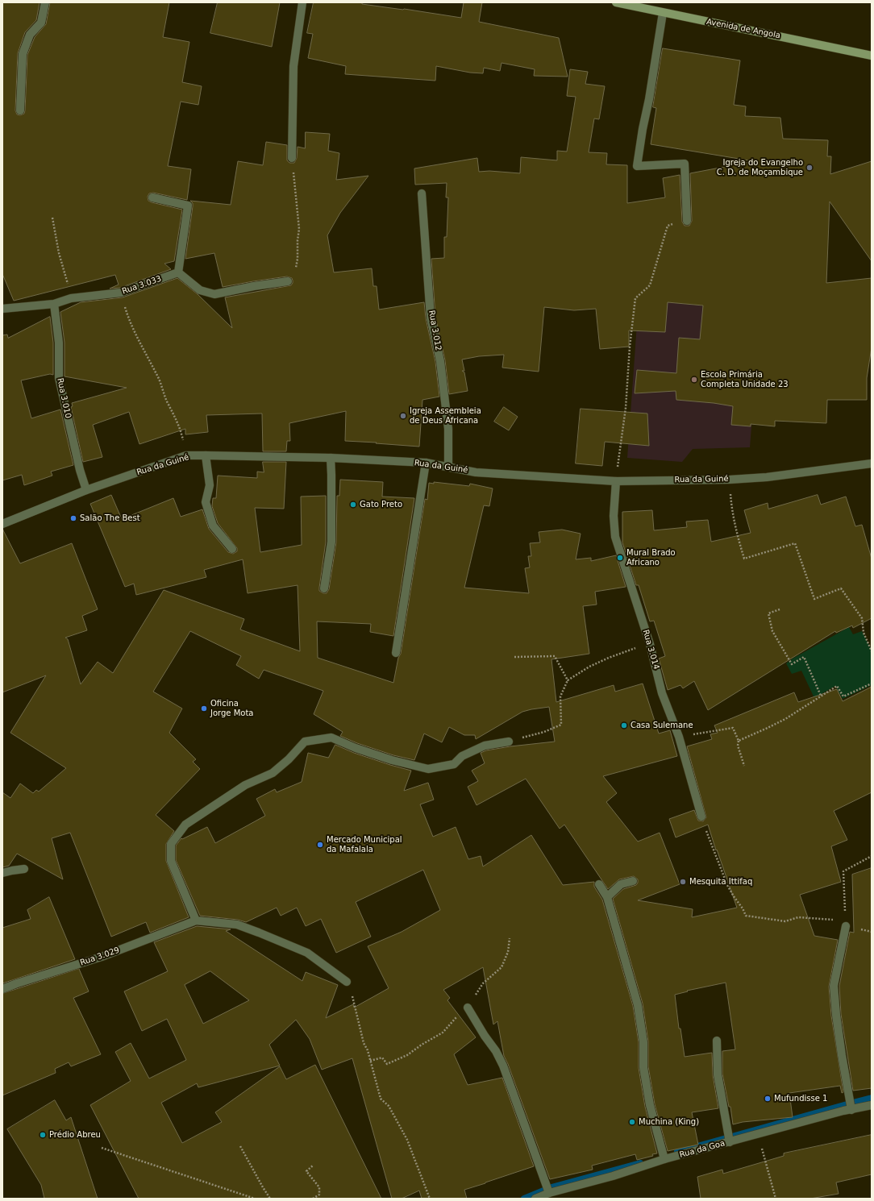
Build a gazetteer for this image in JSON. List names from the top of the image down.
{
  "streets": {
    "main road": ["Avenida de Angola"],
    "street": [
      "Rua 3.033",
      "Rua 3.012",
      "Rua 3.010",
      "Rua da Guiné",
      "Rua 3.014",
      "Rua 3.029",
      "Rua da Goa"
    ]
  },
  "crossings": [
    ["Rua 3.033", "Rua 3.010"],
    ["Rua 3.012", "Rua da Guiné"],
    ["Rua 3.010", "Rua da Guiné"],
    ["Rua da Guiné", "Rua 3.014"]
  ],
  "places": [
    "Igreja do Evangelho C. D. de Moçambique",
    "Escola Primária Completa Unidade 23",
    "Igreja Assembleia de Deus Africana",
    "Gato Preto",
    "Salão The Best",
    "Mural Brado Africano",
    "Oficina Jorge Mota",
    "Casa Sulemane",
    "Mercado Municipal da Mafalala",
    "Mesquita Ittifaq",
    "Mufundisse 1",
    "Muchina (King)",
    "Prédio Abreu"
  ]
}
